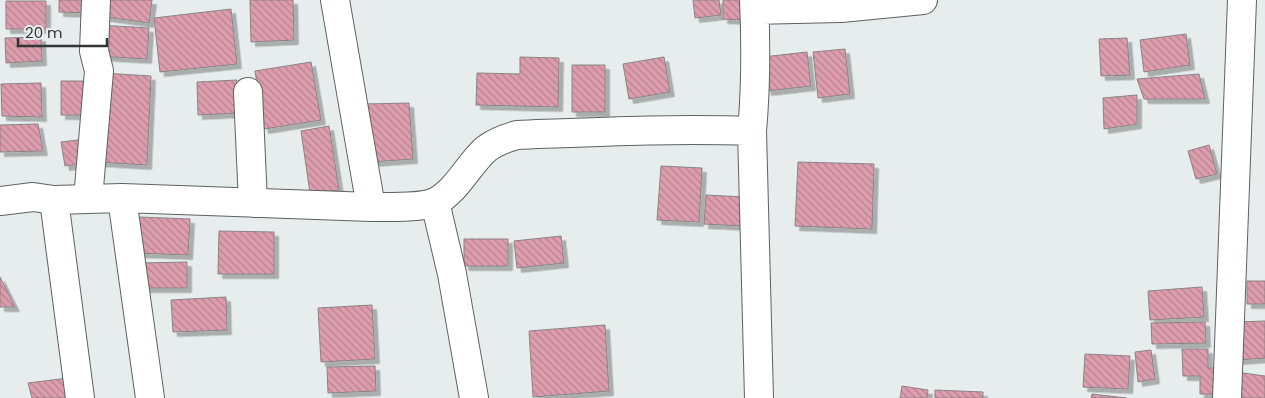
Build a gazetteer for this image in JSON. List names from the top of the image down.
{
  "scale_bar": "20 m"
}
